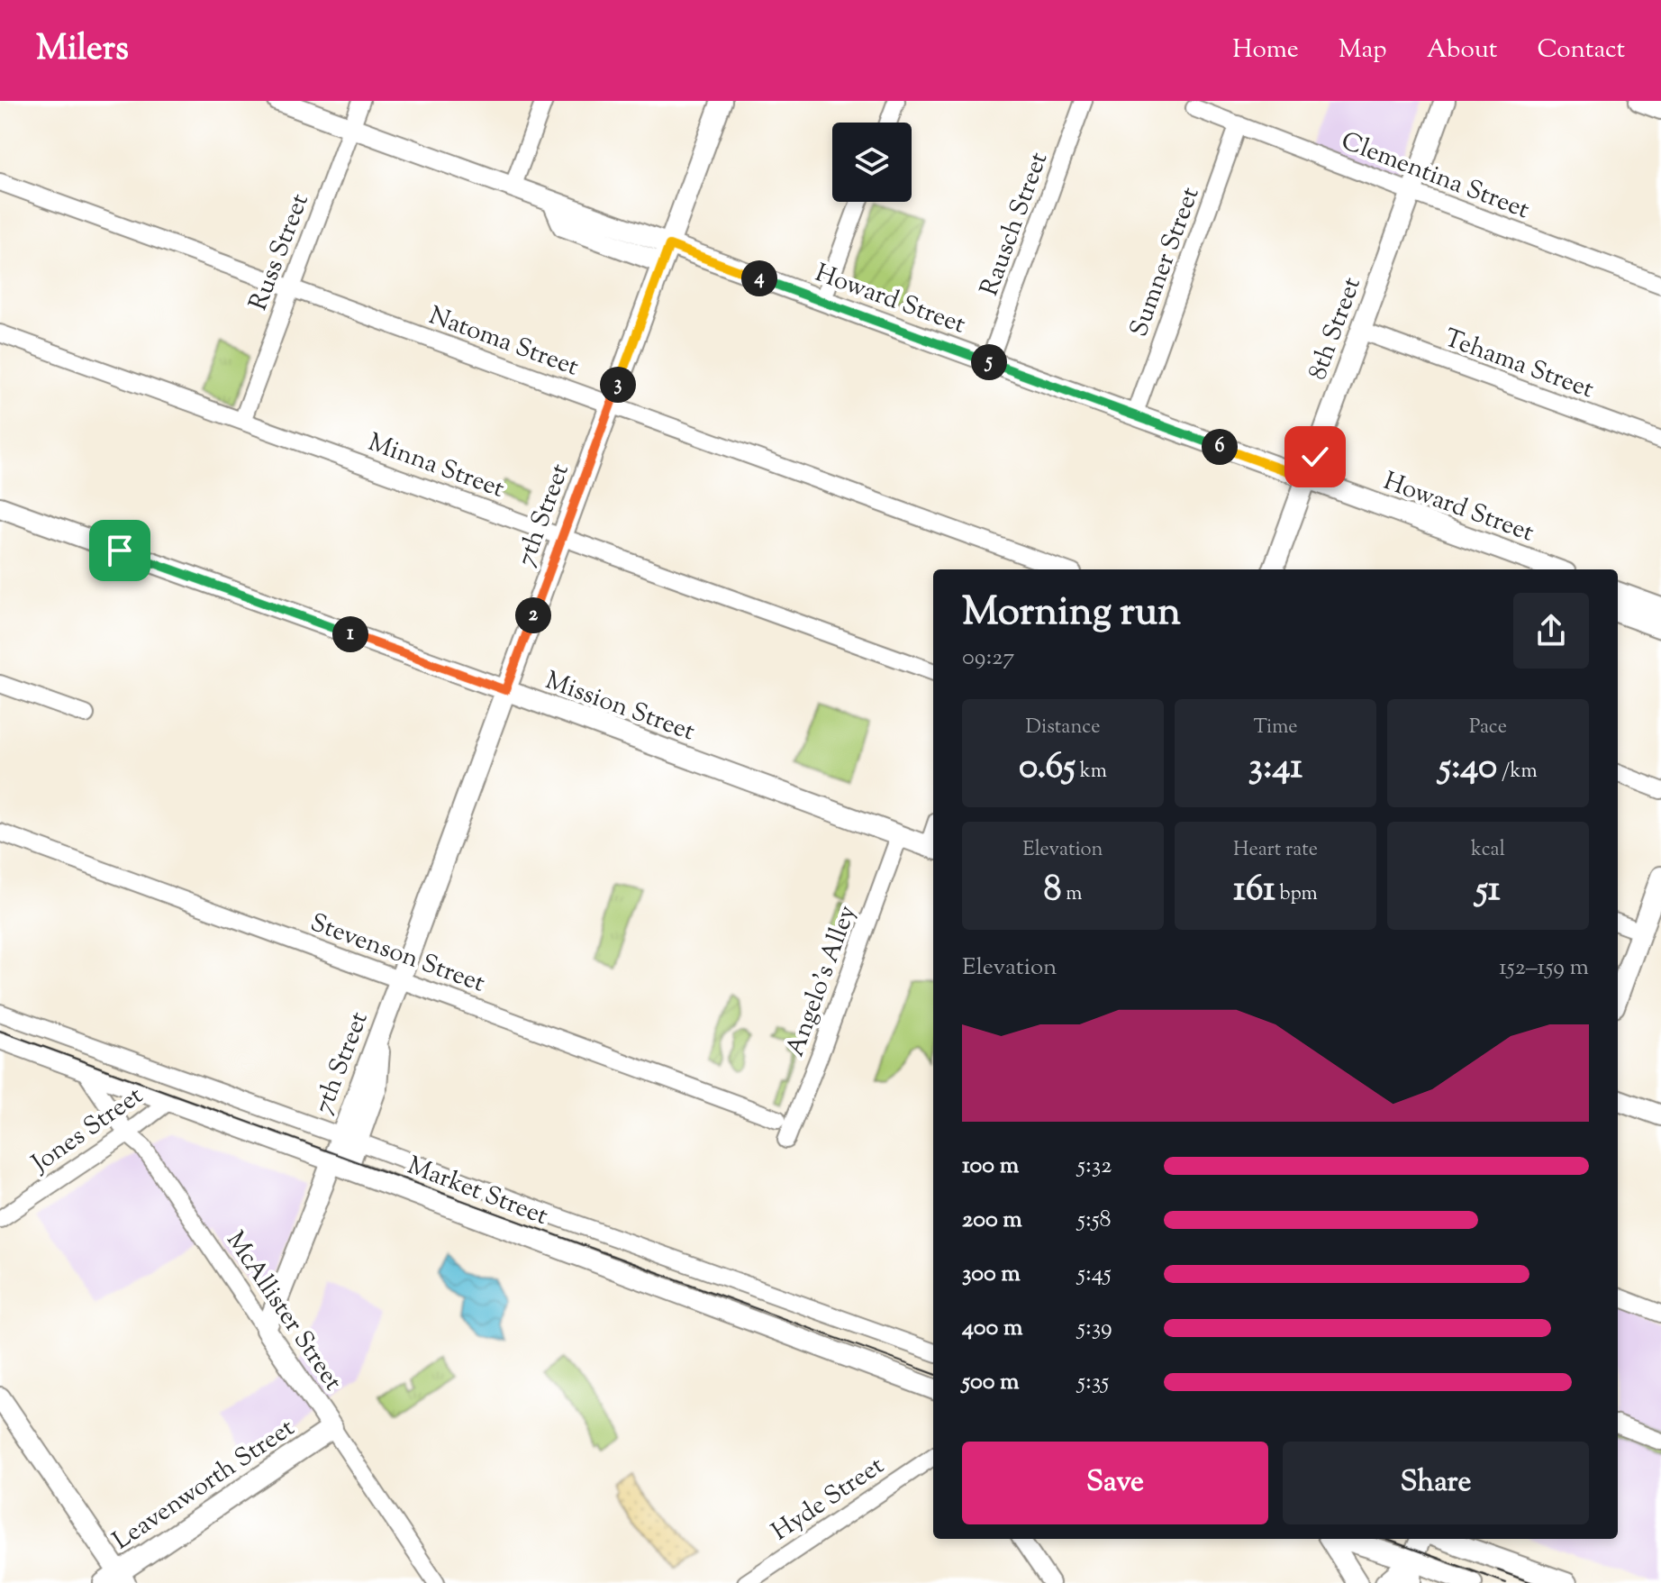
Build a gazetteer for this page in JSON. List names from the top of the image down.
{
  "streets": {
    "main road": [
      "Howard Street",
      "8th Street",
      "7th Street",
      "Mission Street",
      "Market Street",
      "McAllister Street",
      "Leavenworth Street"
    ],
    "street": [
      "Clementina Street",
      "Rausch Street",
      "Russ Street",
      "Sumner Street",
      "Natoma Street",
      "Tehama Street",
      "Minna Street",
      "Stevenson Street",
      "Angelo's Alley",
      "Jones Street",
      "Hyde Street"
    ]
  },
  "crossings": [
    ["Clementina Street", "Sumner Street"],
    ["Clementina Street", "8th Street"],
    ["Rausch Street", "Howard Street"],
    ["Russ Street", "Howard Street"],
    ["Russ Street", "Natoma Street"],
    ["Russ Street", "Minna Street"],
    ["Sumner Street", "Howard Street"],
    ["Howard Street", "8th Street"],
    ["Howard Street", "7th Street"],
    ["8th Street", "Tehama Street"],
    ["Natoma Street", "7th Street"],
    ["Minna Street", "7th Street"],
    ["7th Street", "Mission Street"],
    ["7th Street", "Stevenson Street"],
    ["7th Street", "Market Street"],
    ["7th Street", "McAllister Street"],
    ["Mission Street", "Angelo's Alley"],
    ["Jones Street", "Market Street"],
    ["Jones Street", "McAllister Street"],
    ["Market Street", "McAllister Street"],
    ["McAllister Street", "Leavenworth Street"]
  ],
  "page": {
    "header": "Milers",
    "nav": [
      "Home",
      "Map",
      "About",
      "Contact"
    ],
    "pins": [
      "4",
      "5",
      "3",
      "6",
      "2",
      "1"
    ],
    "heading": ["Morning run", "09:27"],
    "stats": [
      ["Distance", "0.65 km"],
      ["Time", "3:41"],
      ["Pace", "5:40 /km"],
      ["Elevation", "8 m"],
      ["Heart rate", "161 bpm"],
      ["kcal", "51"]
    ],
    "chart": ["Elevation", "152–159 m"],
    "list": [
      {
        "name": "100 m",
        "note": "5:32"
      },
      {
        "name": "200 m",
        "note": "5:58"
      },
      {
        "name": "300 m",
        "note": "5:45"
      },
      {
        "name": "400 m",
        "note": "5:39"
      },
      {
        "name": "500 m",
        "note": "5:35"
      }
    ],
    "buttons": ["Save", "Share"]
  }
}
